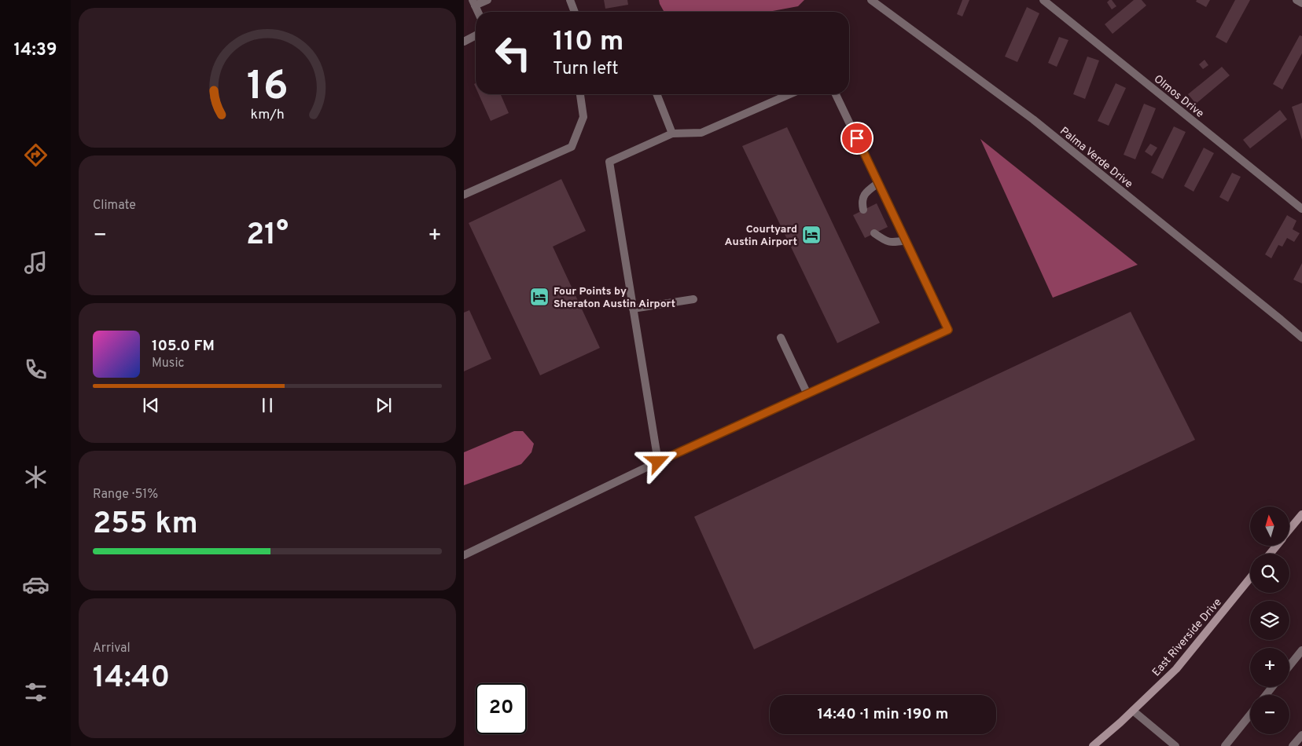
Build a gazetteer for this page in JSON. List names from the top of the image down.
{
  "streets": {
    "main road": ["East Riverside Drive"],
    "street": ["Olmos Drive", "Palma Verde Drive"]
  },
  "places": {
    "hotel": ["Courtyard Austin Airport", "Four Points by Sheraton Austin Airport"]
  },
  "north": "top",
  "page": {
    "tabs": "14:39",
    "turn": ["110 m", "Turn left"],
    "tile": [
      "Climate",
      ["Range · 51%", "255 km"],
      ["Arrival", "14:40"]
    ],
    "heat": ["−", "21°", "+"],
    "song": ["105.0 FM", "Music"],
    "map_buttons": ["+", "−"],
    "limit": "20",
    "trip": "14:40 · 1 min · 190 m",
    "gauge": ["16", "km/h"]
  }
}
